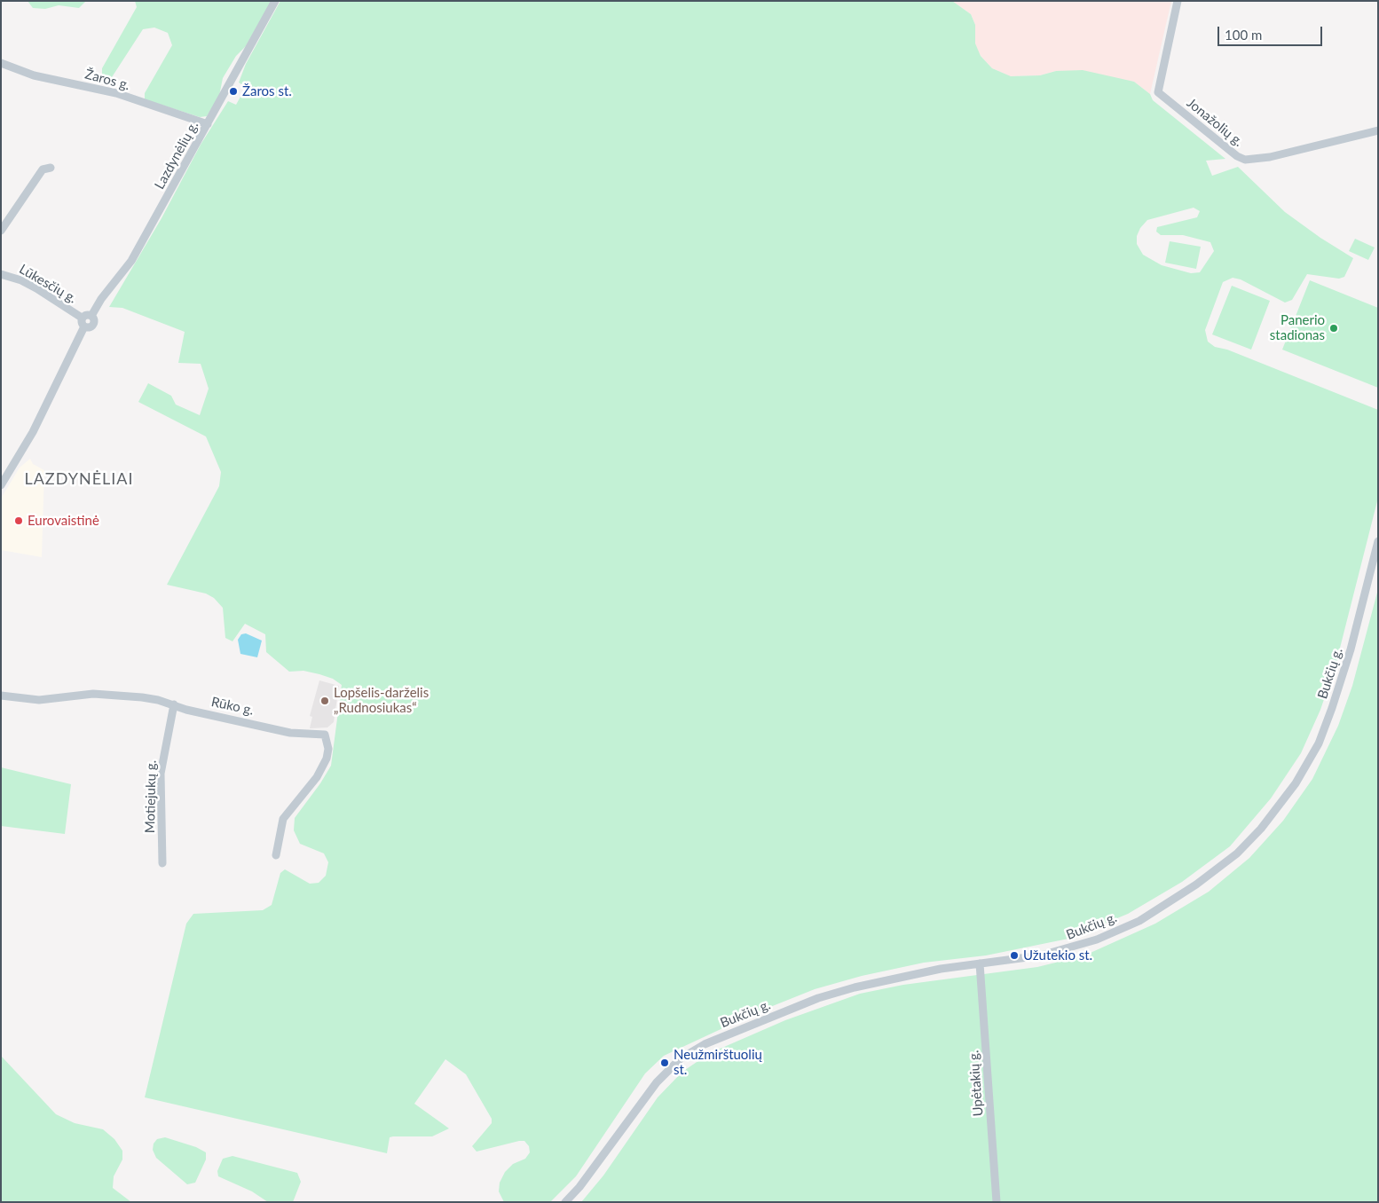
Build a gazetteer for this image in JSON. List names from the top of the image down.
{
  "streets": {
    "street": [
      "Žaros g.",
      "Jonažolių g.",
      "Lazdynėlių g.",
      "Lūkesčių g.",
      "Bukčių g.",
      "Rūko g.",
      "Motiejukų g.",
      "Upėtakių g."
    ]
  },
  "crossings": [
    ["Žaros g.", "Lazdynėlių g."],
    ["Lazdynėlių g.", "Lūkesčių g."],
    ["Bukčių g.", "Upėtakių g."],
    ["Rūko g.", "Motiejukų g."]
  ],
  "districts": ["LAZDYNĖLIAI"],
  "places": [
    "Žaros st.",
    "Panerio stadionas",
    "Eurovaistinė",
    "Lopšelis-darželis „Rudnosiukas“",
    "Užutekio st.",
    "Neužmirštuolių st."
  ],
  "scale_bar": "100 m"
}
